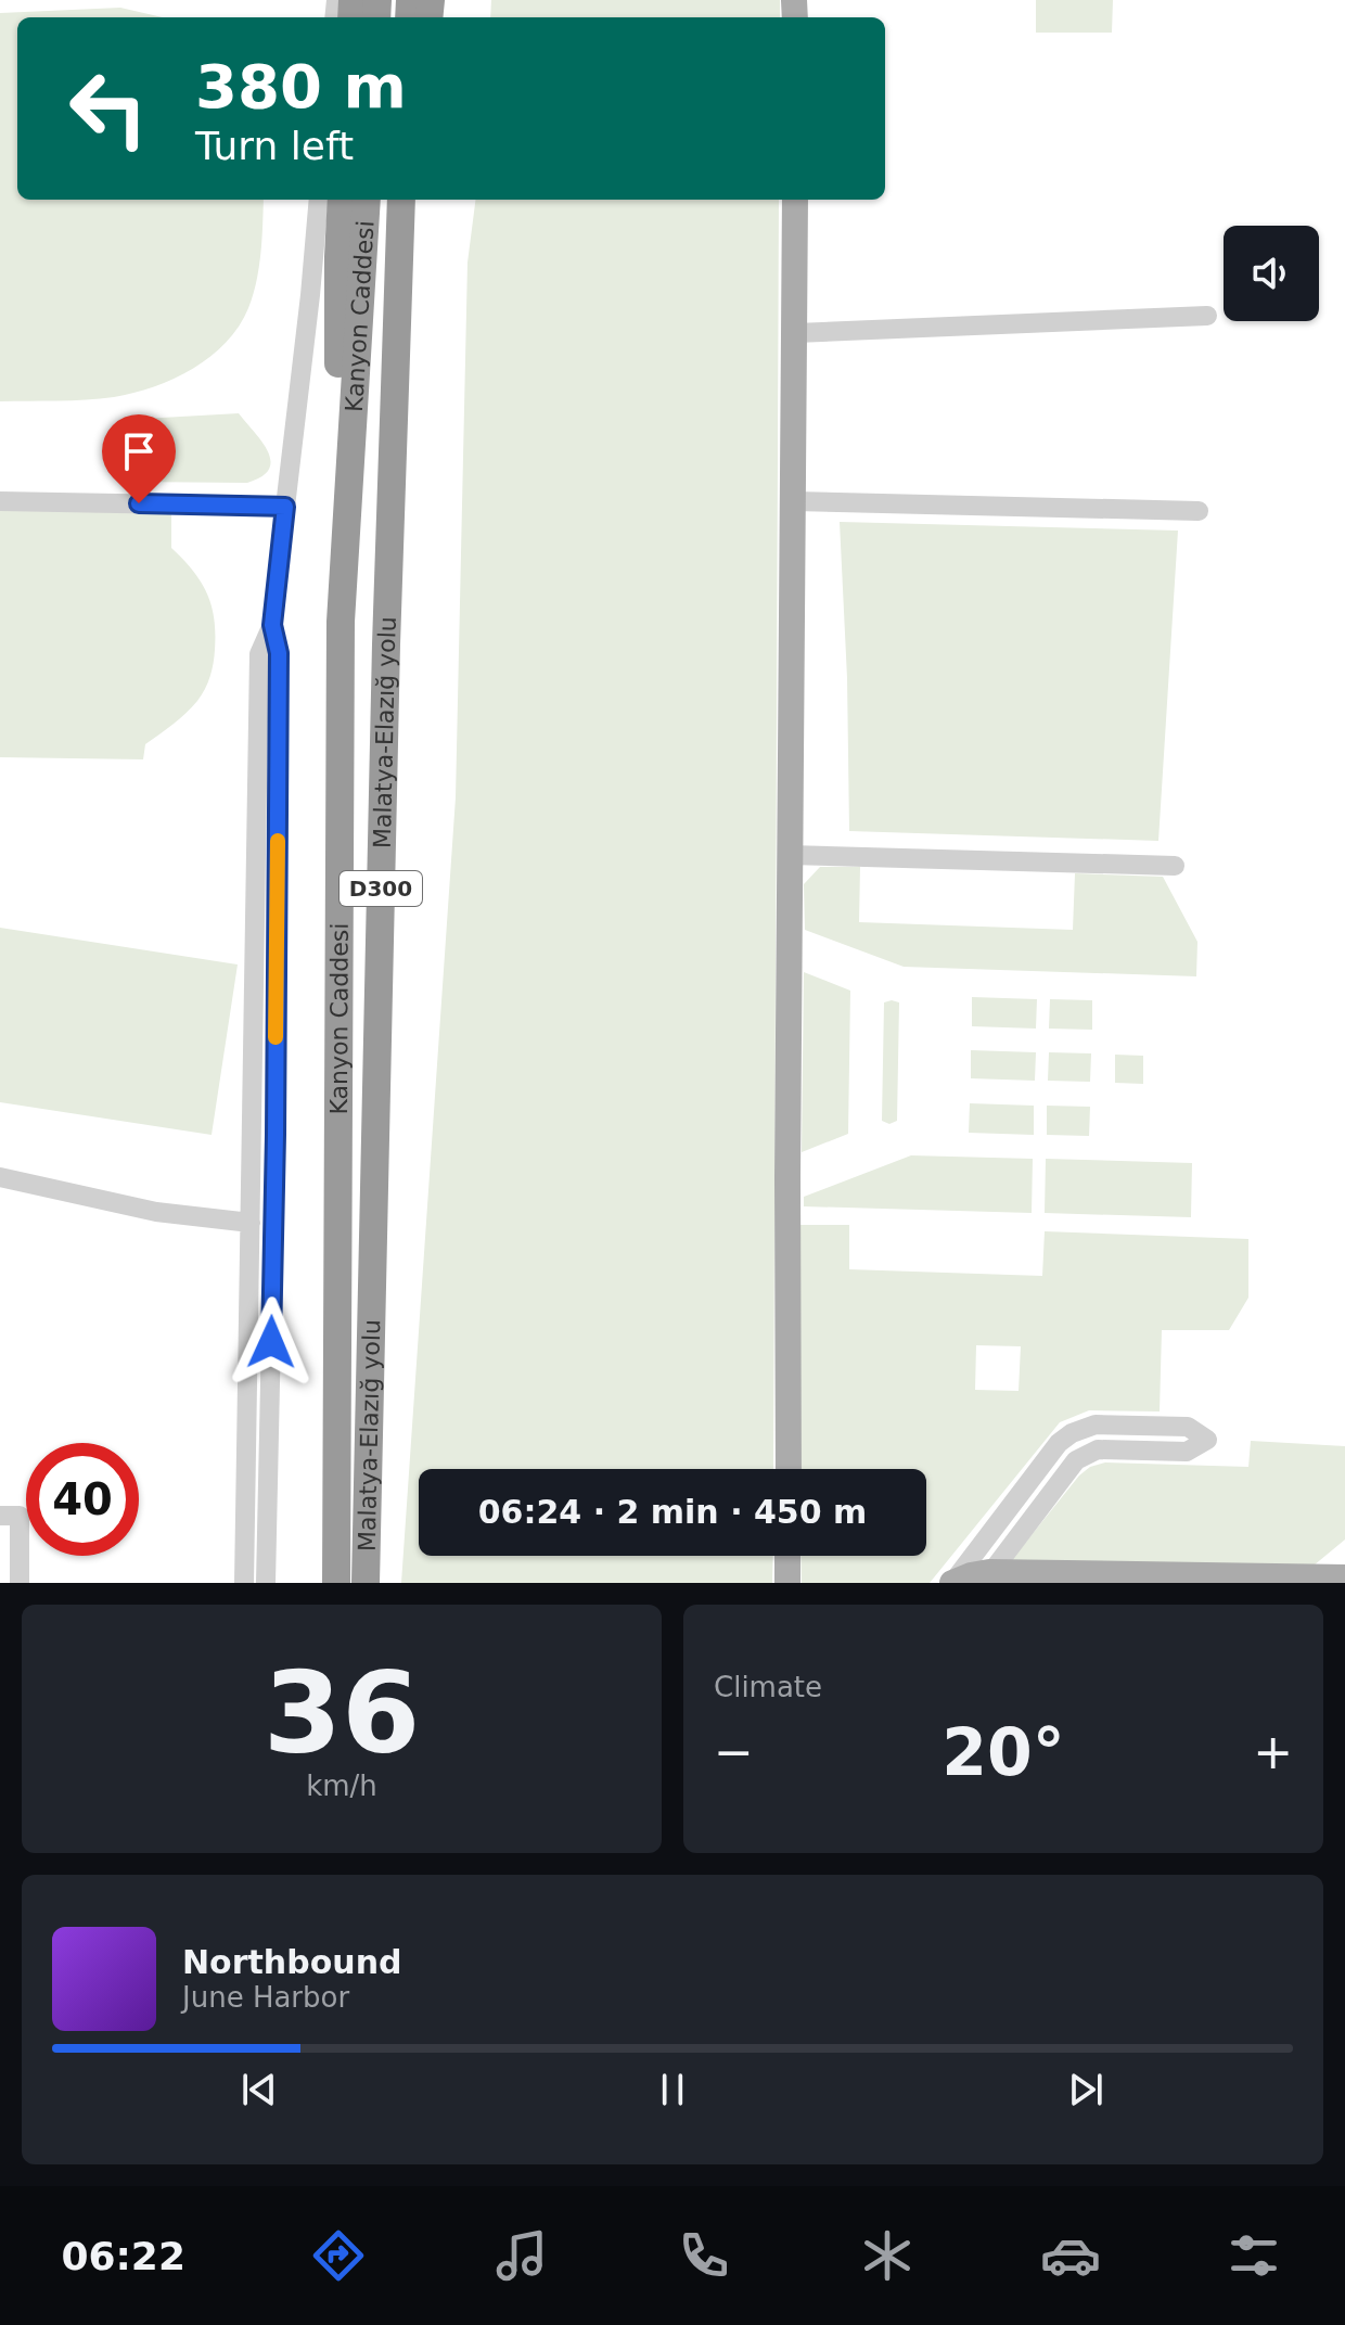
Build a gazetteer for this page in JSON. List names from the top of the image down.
{
  "streets": {
    "highway": ["Kanyon Caddesi", "Malatya-Elazığ yolu", "D300"]
  },
  "page": {
    "turn": ["380 m", "Turn left"],
    "limit": "40",
    "trip": "06:24 · 2 min · 450 m",
    "tile": [
      ["36", "km/h"],
      "Climate"
    ],
    "heat": ["−", "20°", "+"],
    "song": ["Northbound", "June Harbor"],
    "tabs": "06:22"
  }
}
